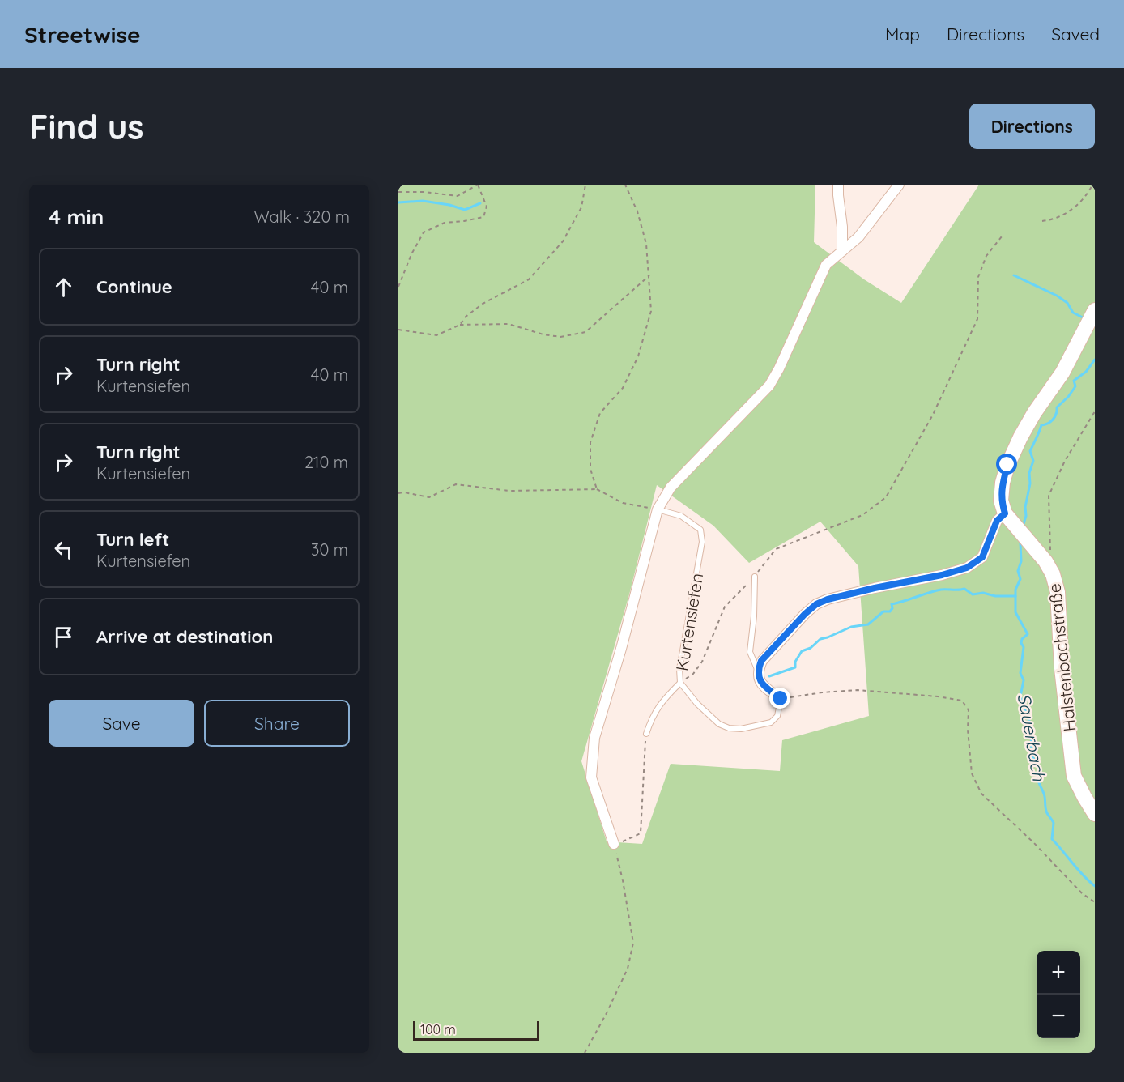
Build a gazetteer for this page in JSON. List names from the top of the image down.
{
  "streets": {
    "street": ["Halstenbachstraße"],
    "lane": ["Kurtensiefen"]
  },
  "water": ["Sauerbach"],
  "scale_bar": "100 m",
  "page": {
    "header": "Streetwise",
    "nav": ["Map", "Directions", "Saved"],
    "buttons": [
      "Directions",
      ["Save", "Share"]
    ],
    "title": "Find us",
    "heading": ["4 min", "Walk · 320 m"],
    "list": [
      ["Continue", "40 m"],
      ["Turn right", "Kurtensiefen", "40 m"],
      ["Turn right", "Kurtensiefen", "210 m"],
      ["Turn left", "Kurtensiefen", "30 m"],
      "Arrive at destination"
    ],
    "map_buttons": ["+", "−"],
    "scale": "100 m"
  }
}
